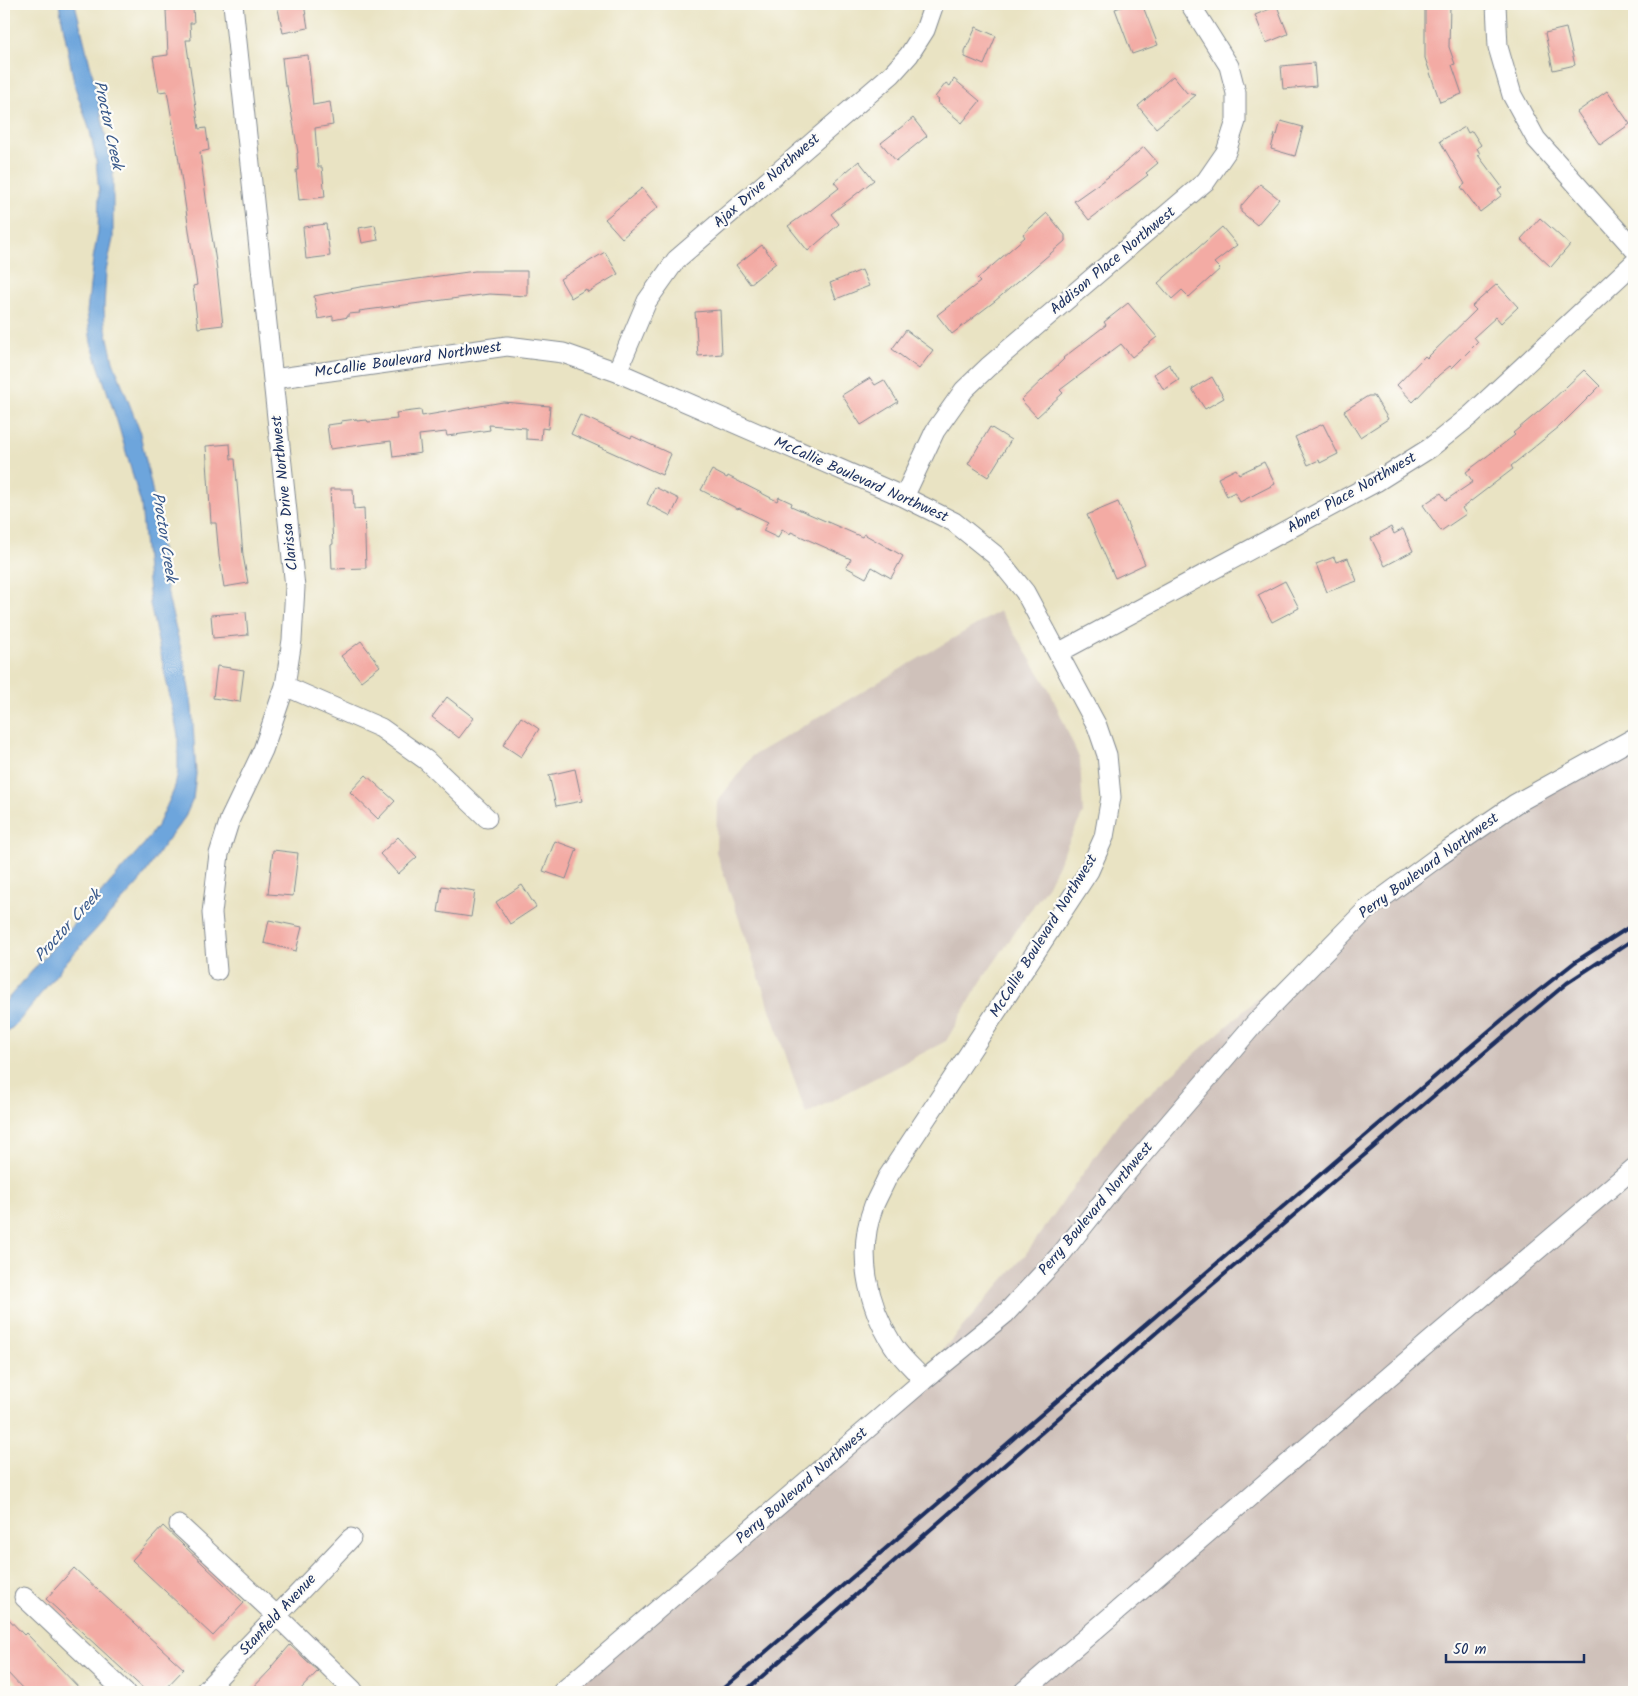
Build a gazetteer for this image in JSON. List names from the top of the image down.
{
  "streets": {
    "street": [
      "Ajax Drive Northwest",
      "Addison Place Northwest",
      "McCallie Boulevard Northwest",
      "Clarissa Drive Northwest",
      "Abner Place Northwest",
      "Perry Boulevard Northwest",
      "Stanfield Avenue"
    ]
  },
  "crossings": [
    ["Ajax Drive Northwest", "McCallie Boulevard Northwest"],
    ["Addison Place Northwest", "McCallie Boulevard Northwest"],
    ["McCallie Boulevard Northwest", "Clarissa Drive Northwest"],
    ["McCallie Boulevard Northwest", "Abner Place Northwest"],
    ["McCallie Boulevard Northwest", "Perry Boulevard Northwest"]
  ],
  "water": ["Proctor Creek"],
  "scale_bar": "50 m"
}
